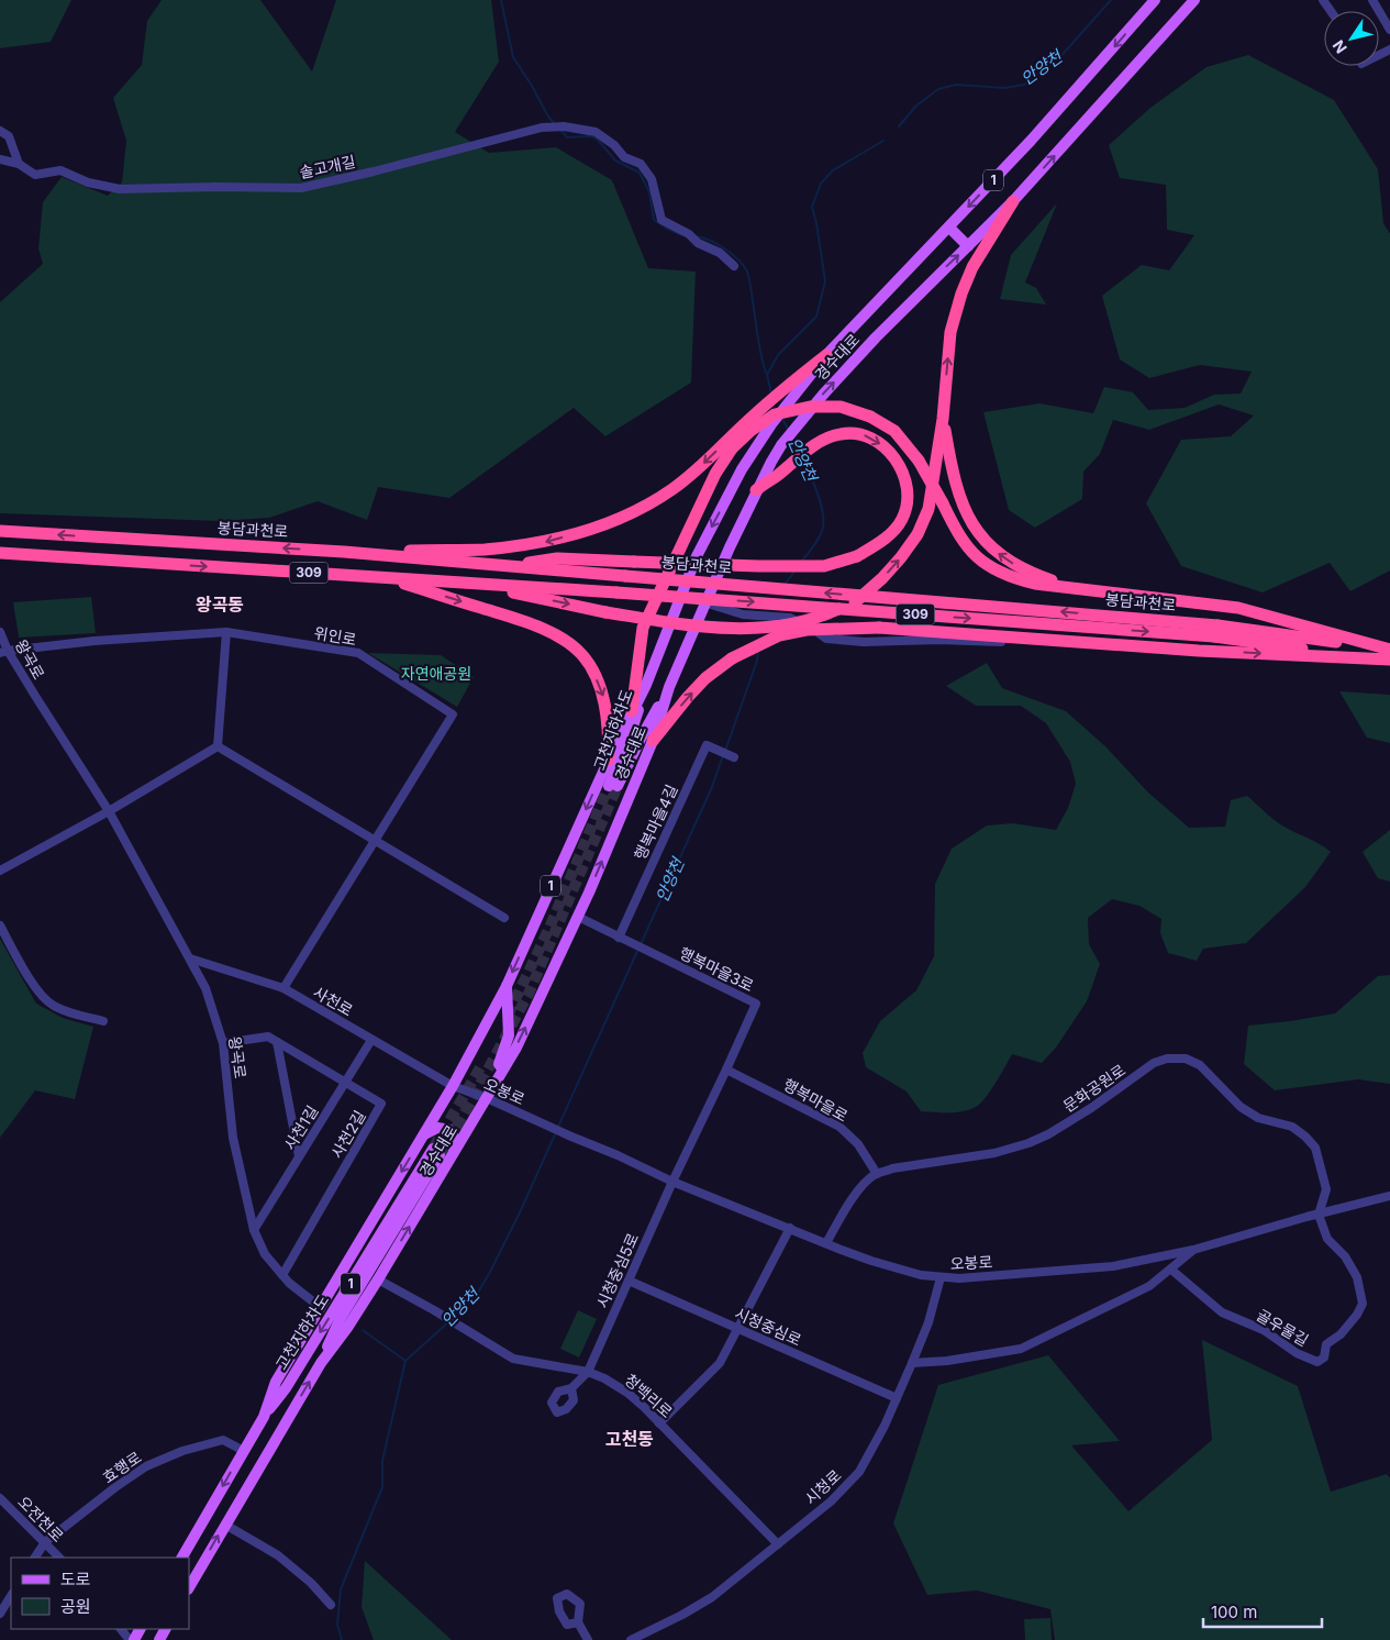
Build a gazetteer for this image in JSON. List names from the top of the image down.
{
  "streets": {
    "highway": ["봉담과천로", "309"],
    "main road": ["1", "경수대로", "고천지하차도"],
    "street": [
      "솔고개길",
      "위인로",
      "왕곡로",
      "행복마을4길",
      "행복마을3로",
      "사천로",
      "문화공원로",
      "오봉로",
      "행복마을로",
      "사천1길",
      "사천2길",
      "시청중심5로",
      "시청중심로",
      "골우물길",
      "청백리로",
      "효행로",
      "시청로",
      "오전천로"
    ]
  },
  "crossings": [
    ["경수대로", "왕곡로"],
    ["경수대로", "고천지하차도"],
    ["경수대로", "행복마을3로"],
    ["경수대로", "사천로"],
    ["경수대로", "오봉로"],
    ["경수대로", "청백리로"],
    ["경수대로", "효행로"],
    ["위인로", "왕곡로"],
    ["위인로", "사천로"],
    ["왕곡로", "사천로"],
    ["왕곡로", "사천1길"],
    ["왕곡로", "사천2길"],
    ["행복마을4길", "행복마을3로"],
    ["행복마을3로", "오봉로"],
    ["행복마을3로", "행복마을로"],
    ["행복마을3로", "시청중심5로"],
    ["사천로", "오봉로"],
    ["사천로", "사천1길"],
    ["문화공원로", "오봉로"],
    ["문화공원로", "행복마을로"],
    ["문화공원로", "골우물길"],
    ["오봉로", "시청중심5로"],
    ["오봉로", "골우물길"],
    ["오봉로", "시청로"],
    ["사천1길", "사천2길"],
    ["시청중심5로", "시청중심로"],
    ["시청중심5로", "청백리로"],
    ["시청중심로", "시청로"],
    ["청백리로", "시청로"],
    ["효행로", "오전천로"]
  ],
  "districts": ["왕곡동", "고천동"],
  "water": ["안양천"],
  "parks": ["자연애공원"],
  "legend": ["도로", "공원"],
  "scale_bar": "100 m",
  "north": "bottom left"
}
